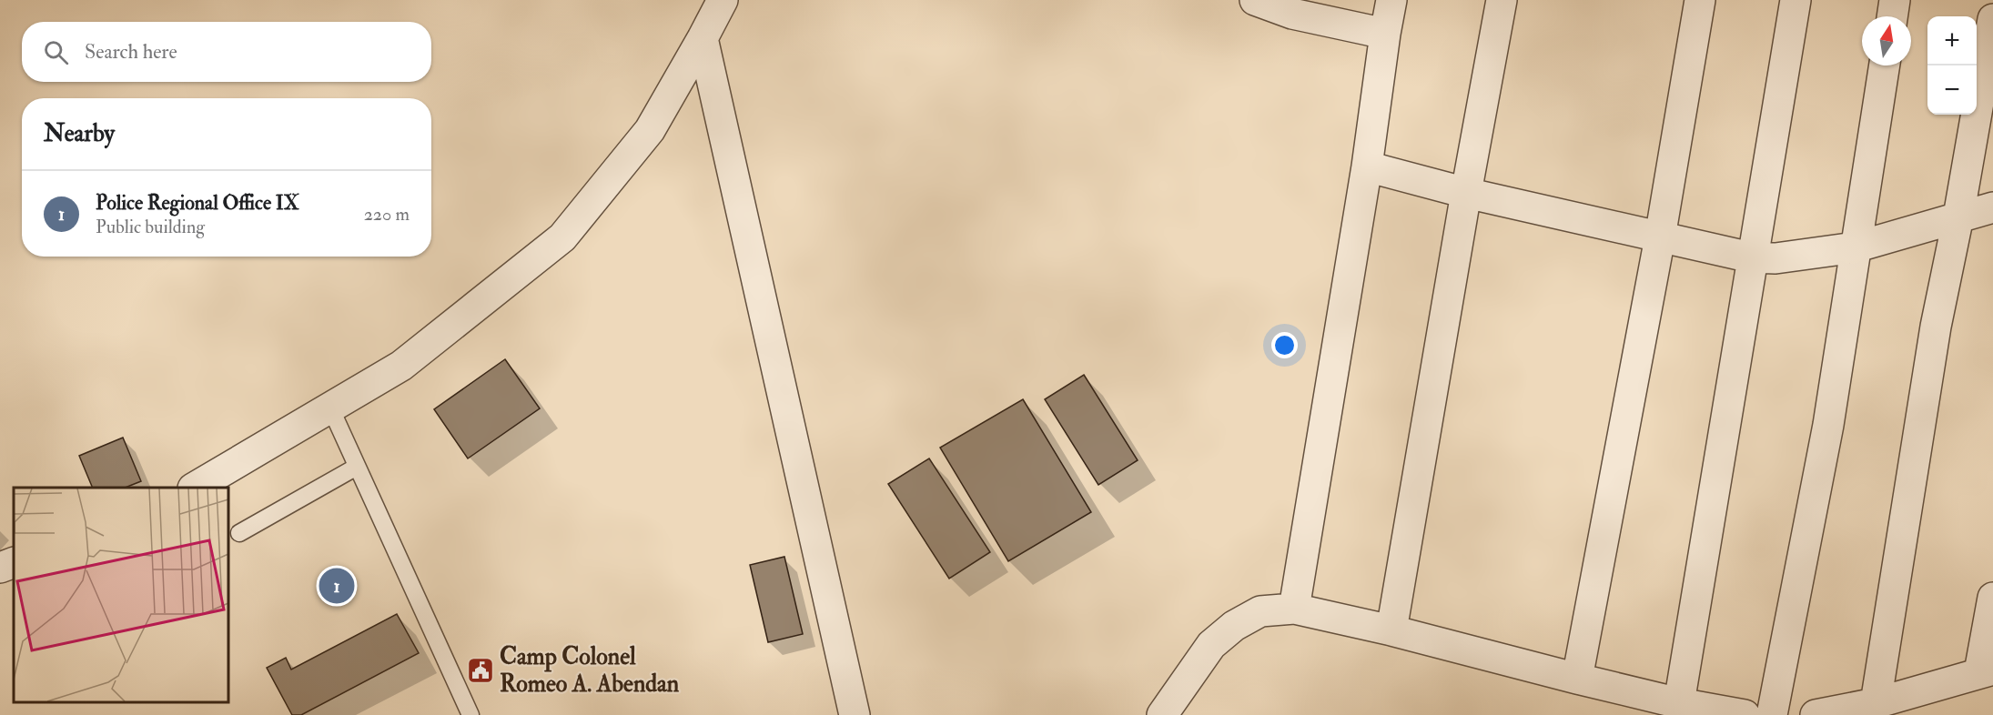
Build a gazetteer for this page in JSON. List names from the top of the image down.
{
  "places": {
    "public building": ["Camp Colonel Romeo A. Abendan"]
  },
  "north": "top",
  "page": {
    "map_buttons": ["+", "−"],
    "search": "Search here",
    "heading": "Nearby",
    "list": [
      {
        "mark": "1",
        "name": "Police Regional Office IX",
        "note": "Public building",
        "value": "220 m"
      }
    ],
    "pins": "1"
  }
}
